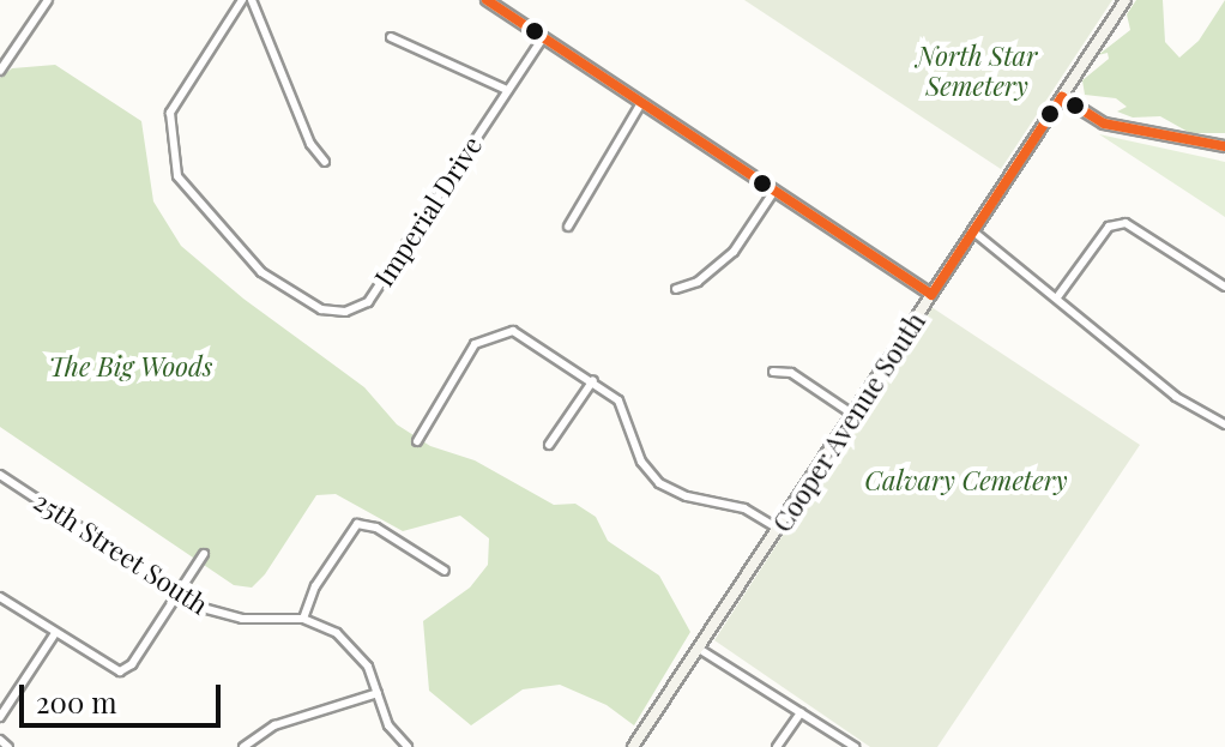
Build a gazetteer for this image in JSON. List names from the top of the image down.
{
  "streets": {
    "street": ["Imperial Drive", "Cooper Avenue South", "25th Street South"]
  },
  "parks": ["North Star Semetery", "The Big Woods", "Calvary Cemetery"],
  "scale_bar": "200 m"
}
